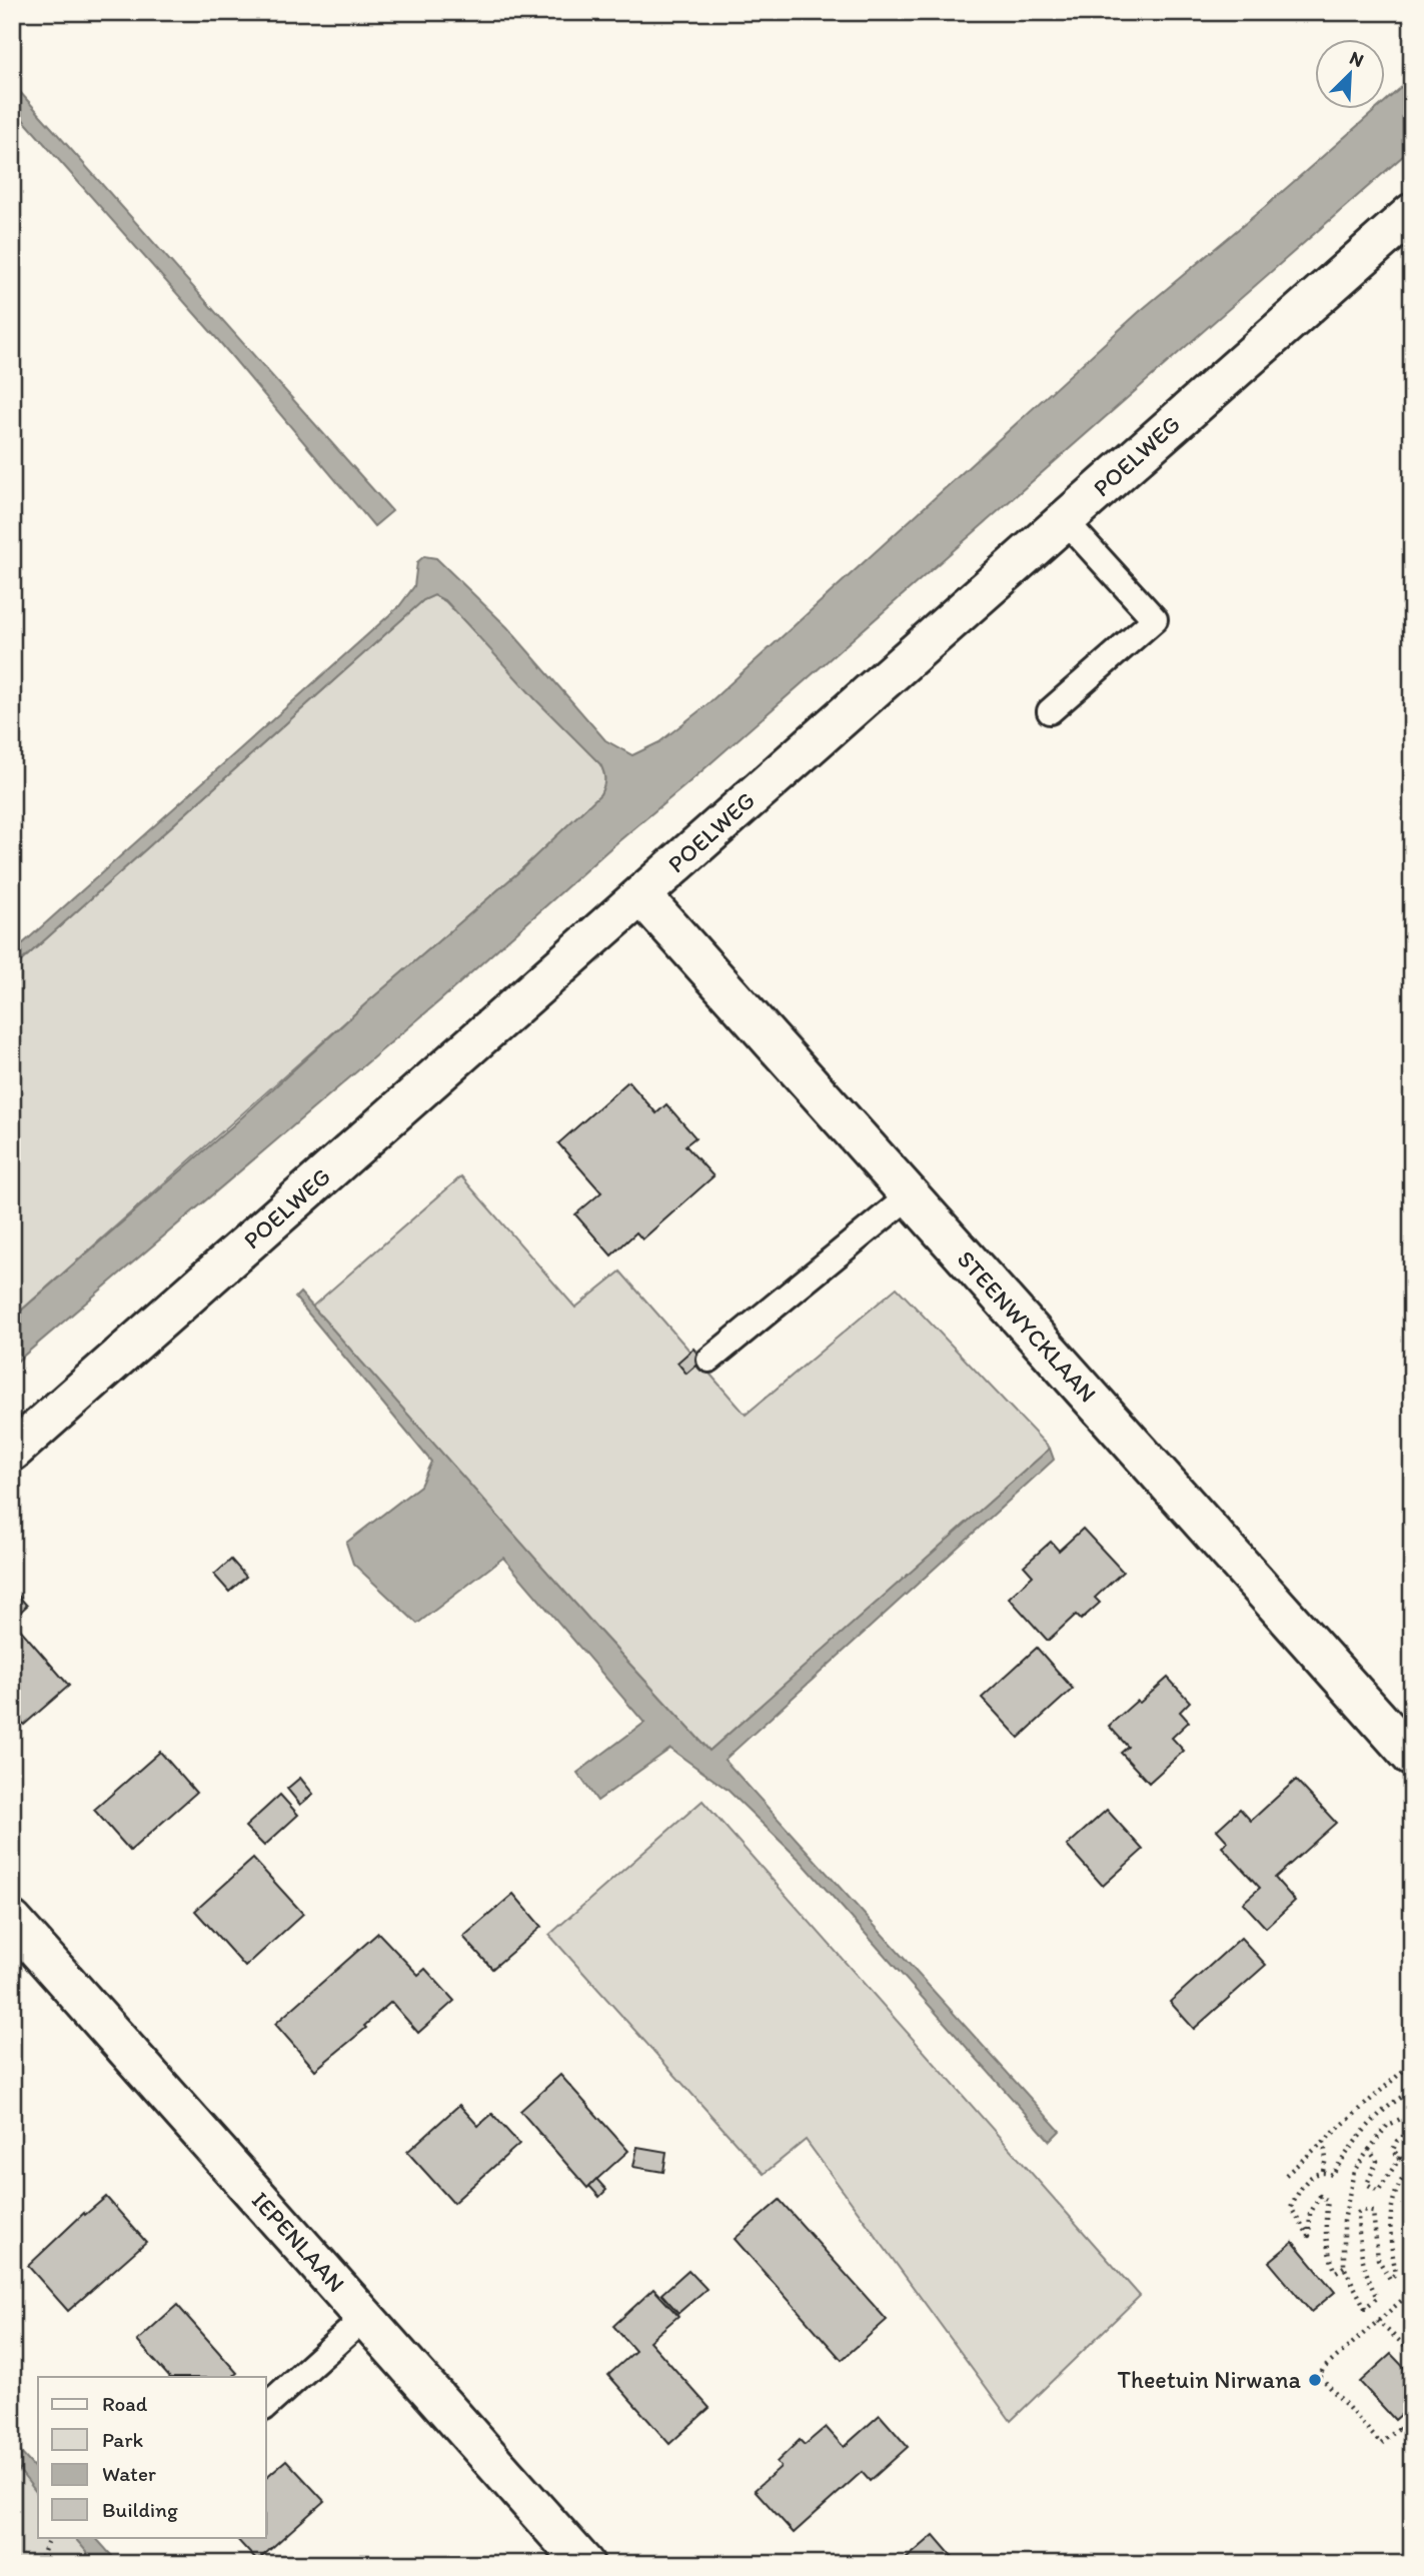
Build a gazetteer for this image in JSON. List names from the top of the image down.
{
  "streets": {
    "street": ["POELWEG", "STEENWYCKLAAN", "IEPENLAAN"]
  },
  "crossings": [
    ["POELWEG", "STEENWYCKLAAN"]
  ],
  "places": ["Theetuin Nirwana"],
  "legend": [
    "Road",
    "Park",
    "Water",
    "Building"
  ],
  "north": "top right"
}
